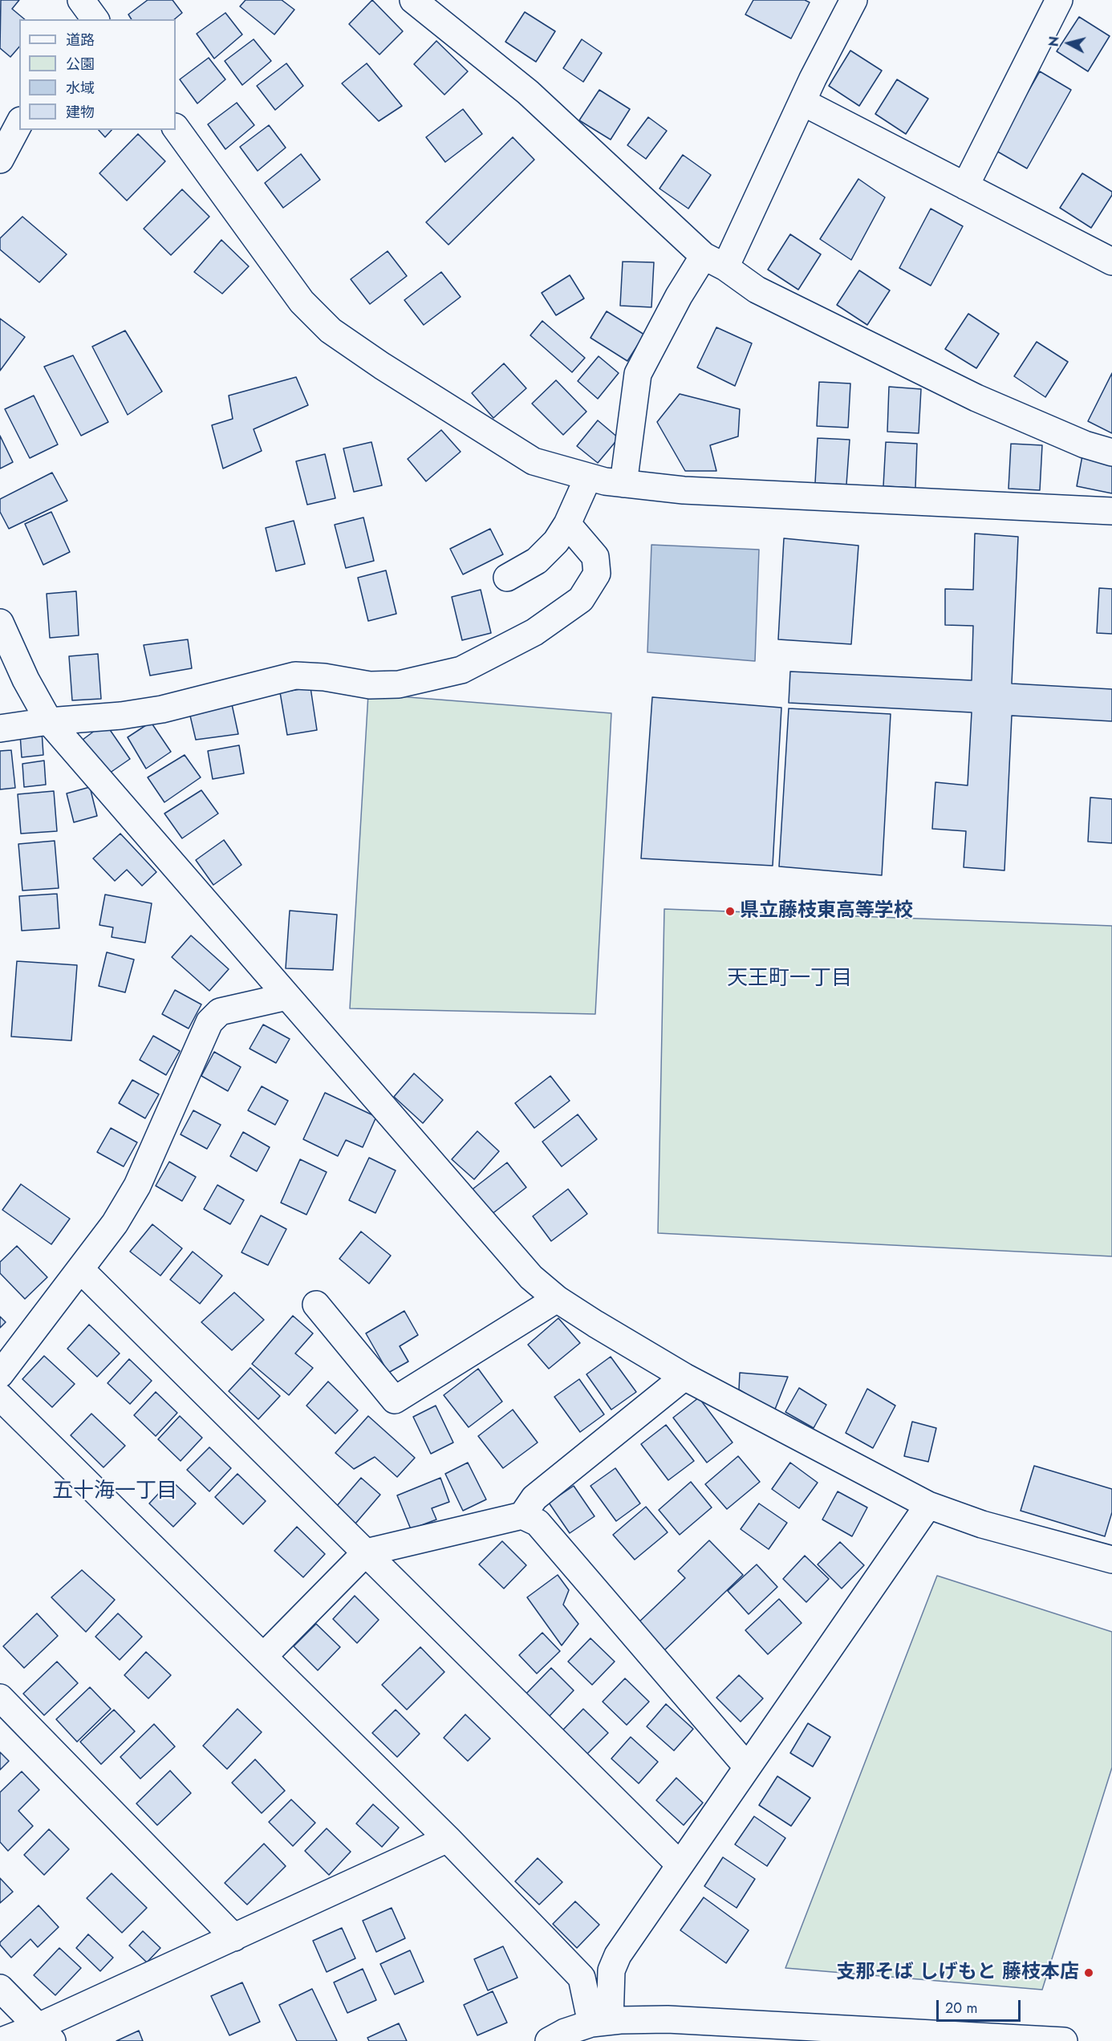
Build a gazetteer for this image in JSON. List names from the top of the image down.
{
  "districts": ["天王町一丁目", "五十海一丁目"],
  "places": ["県立藤枝東高等学校", "支那そば しげもと 藤枝本店"],
  "legend": [
    "道路",
    "公園",
    "水域",
    "建物"
  ],
  "scale_bar": "20 m",
  "north": "left"
}
